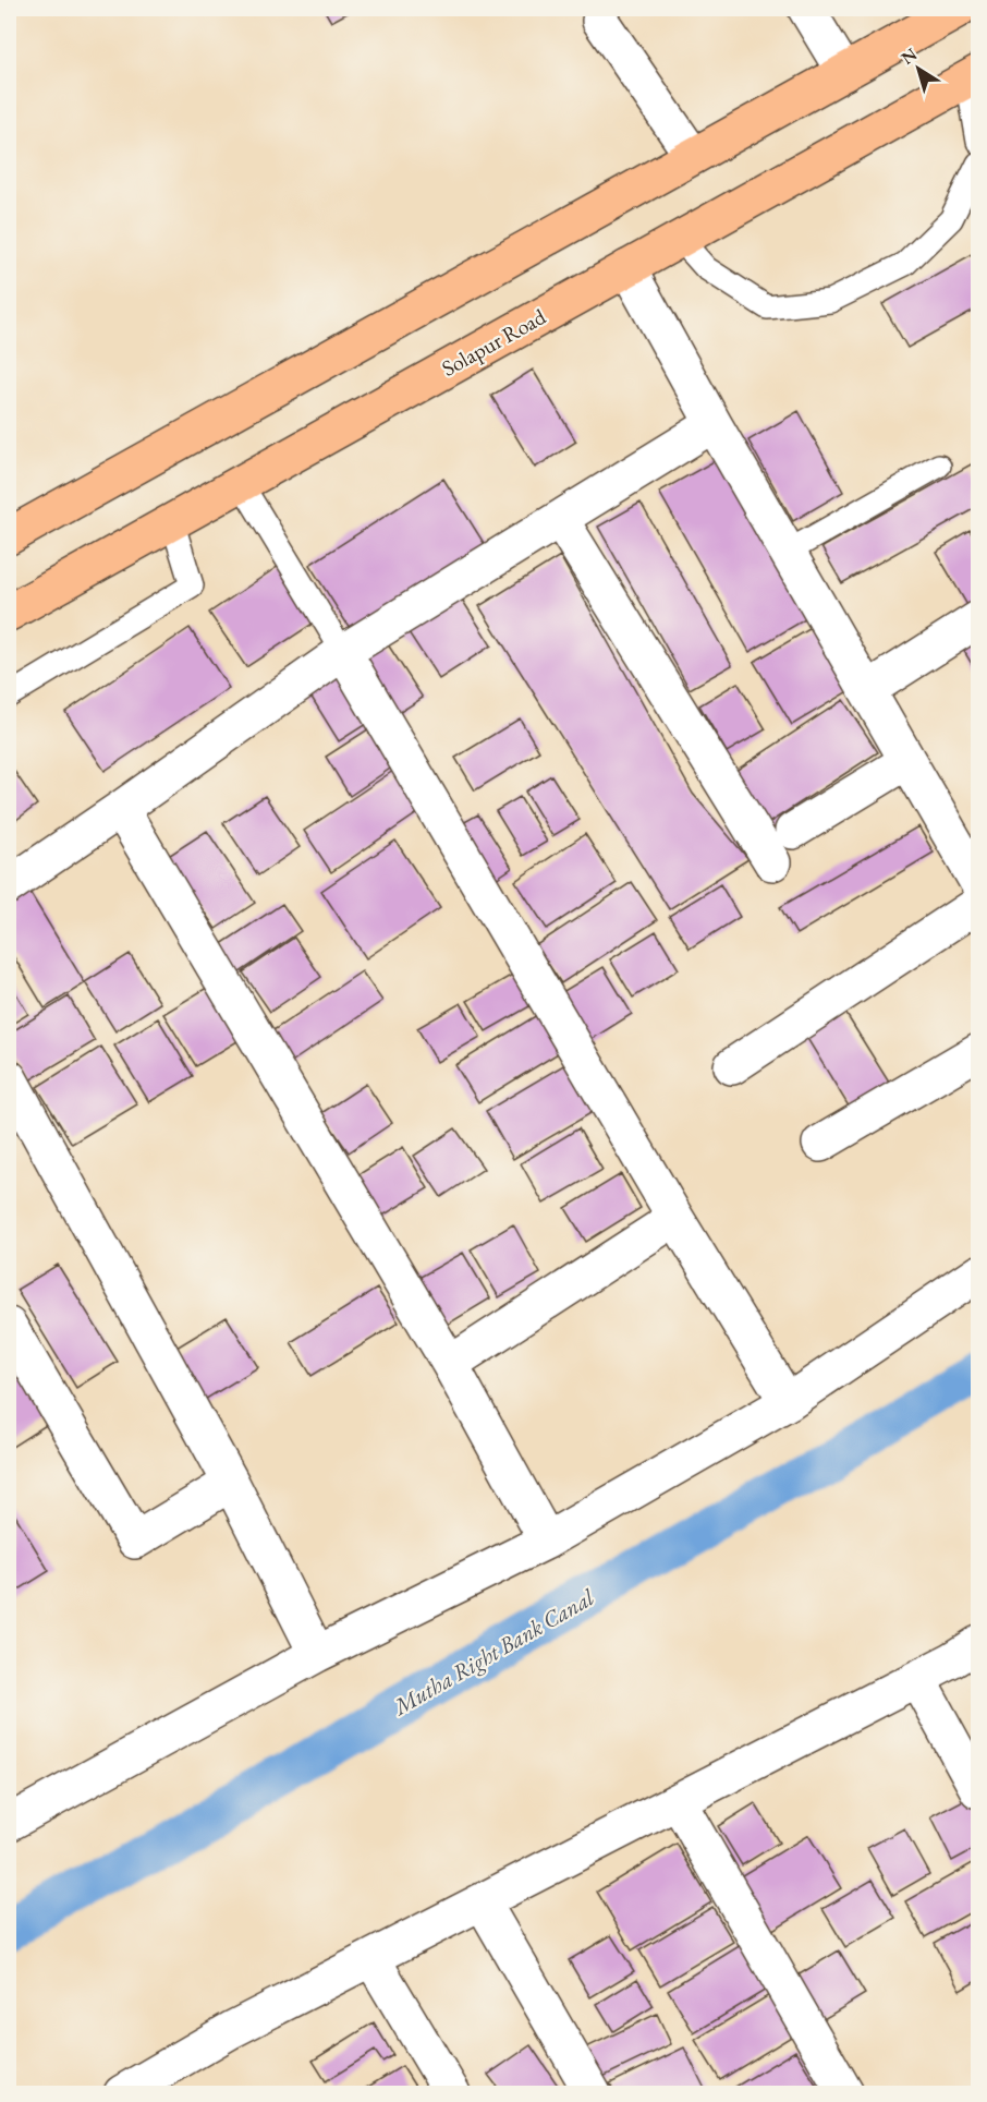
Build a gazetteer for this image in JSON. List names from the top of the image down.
{
  "streets": {
    "highway": ["Solapur Road"]
  },
  "water": ["Mutha Right Bank Canal"],
  "north": "top left"
}
